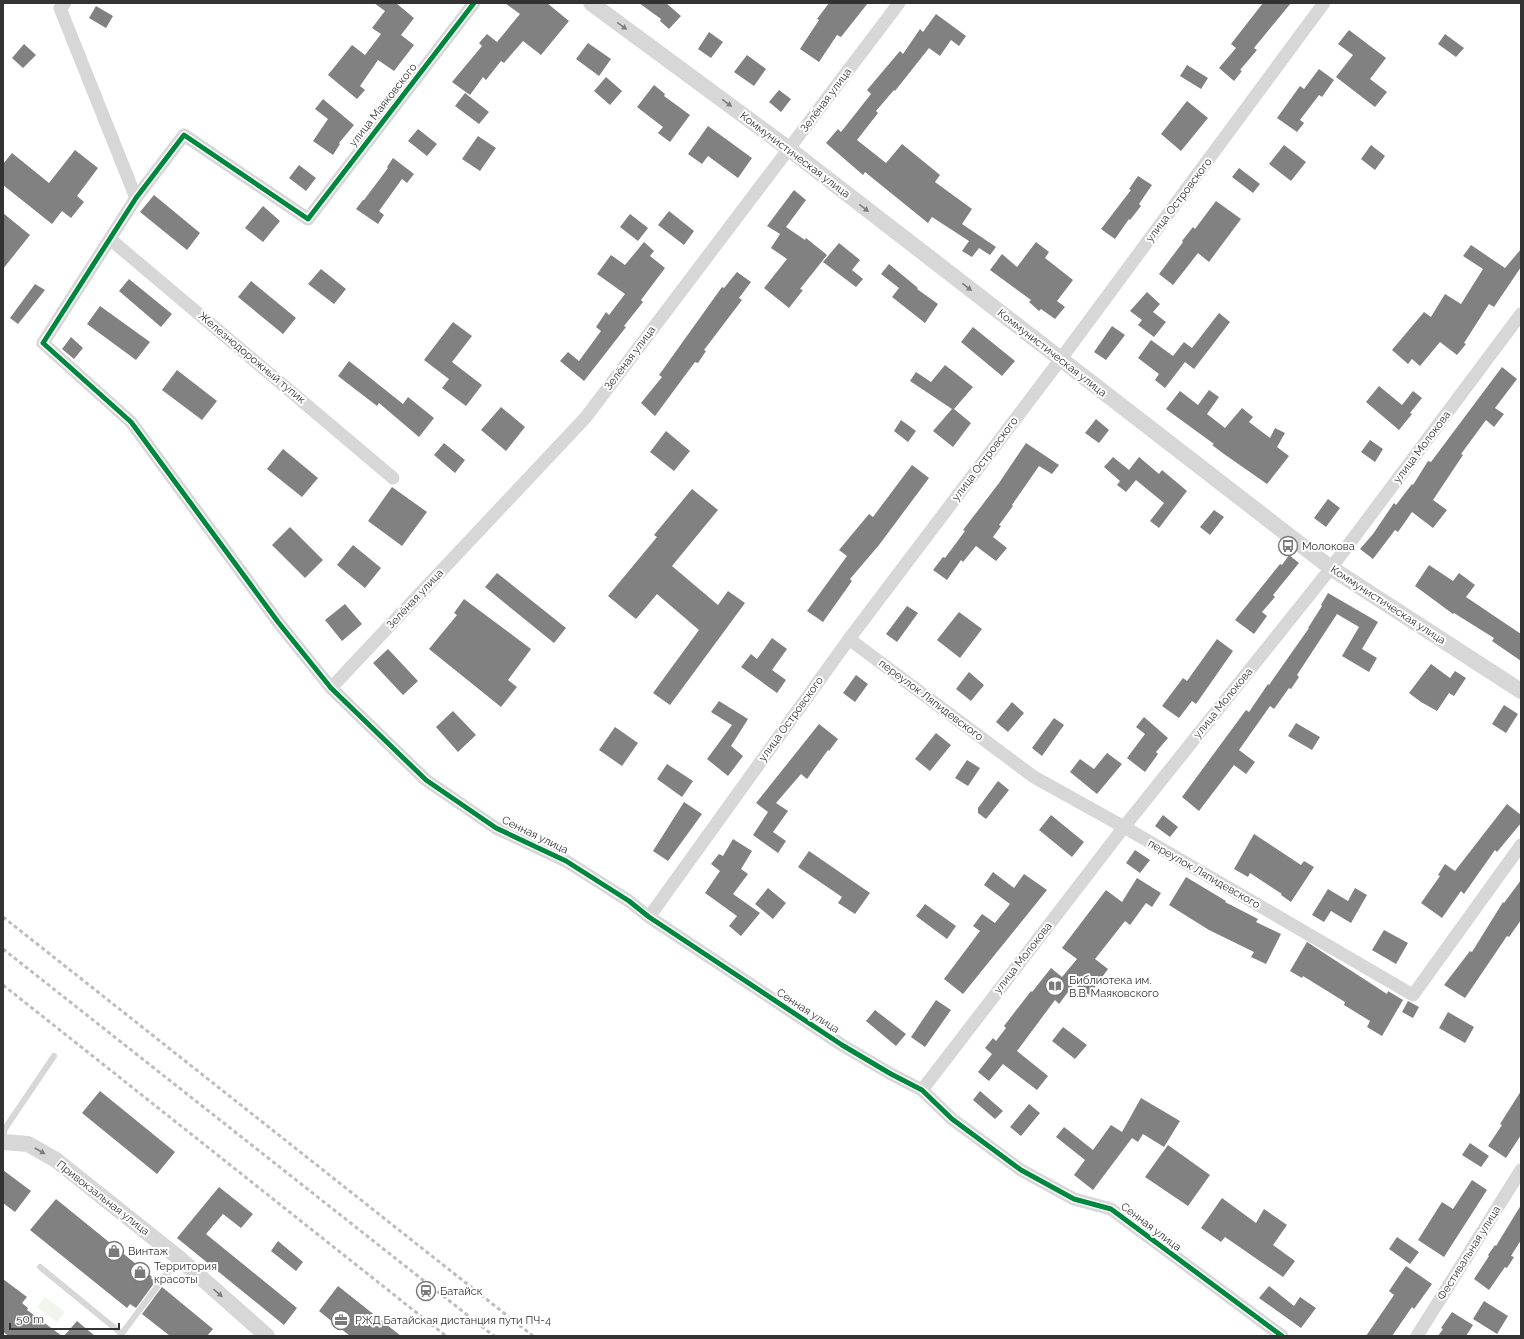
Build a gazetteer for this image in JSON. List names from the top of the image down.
{
  "streets": {
    "street": [
      "Зелёная улица",
      "улица Маяковского",
      "Коммунистическая улица",
      "улица Островского",
      "Железнодорожный тупик",
      "улица Молокова",
      "переулок Ляпидевского",
      "Сенная улица",
      "Привокзальная улица",
      "Фестивальная улица"
    ]
  },
  "crossings": [
    ["Зелёная улица", "Коммунистическая улица"],
    ["Зелёная улица", "Сенная улица"],
    ["Коммунистическая улица", "улица Островского"],
    ["Коммунистическая улица", "улица Молокова"],
    ["улица Островского", "переулок Ляпидевского"],
    ["улица Островского", "Сенная улица"],
    ["Железнодорожный тупик", "Сенная улица"],
    ["улица Молокова", "переулок Ляпидевского"],
    ["улица Молокова", "Сенная улица"]
  ],
  "one_way": ["Коммунистическая улица", "Привокзальная улица"],
  "places": {
    "bus stop": ["Молокова"],
    "library": ["Библиотека им. В.В. Маяковского"],
    "shop": ["Винтаж", "Территория красоты"],
    "station": ["Батайск"],
    "office": ["РЖД Батайская дистанция пути ПЧ-4"]
  },
  "scale_bar": "50 m"
}
